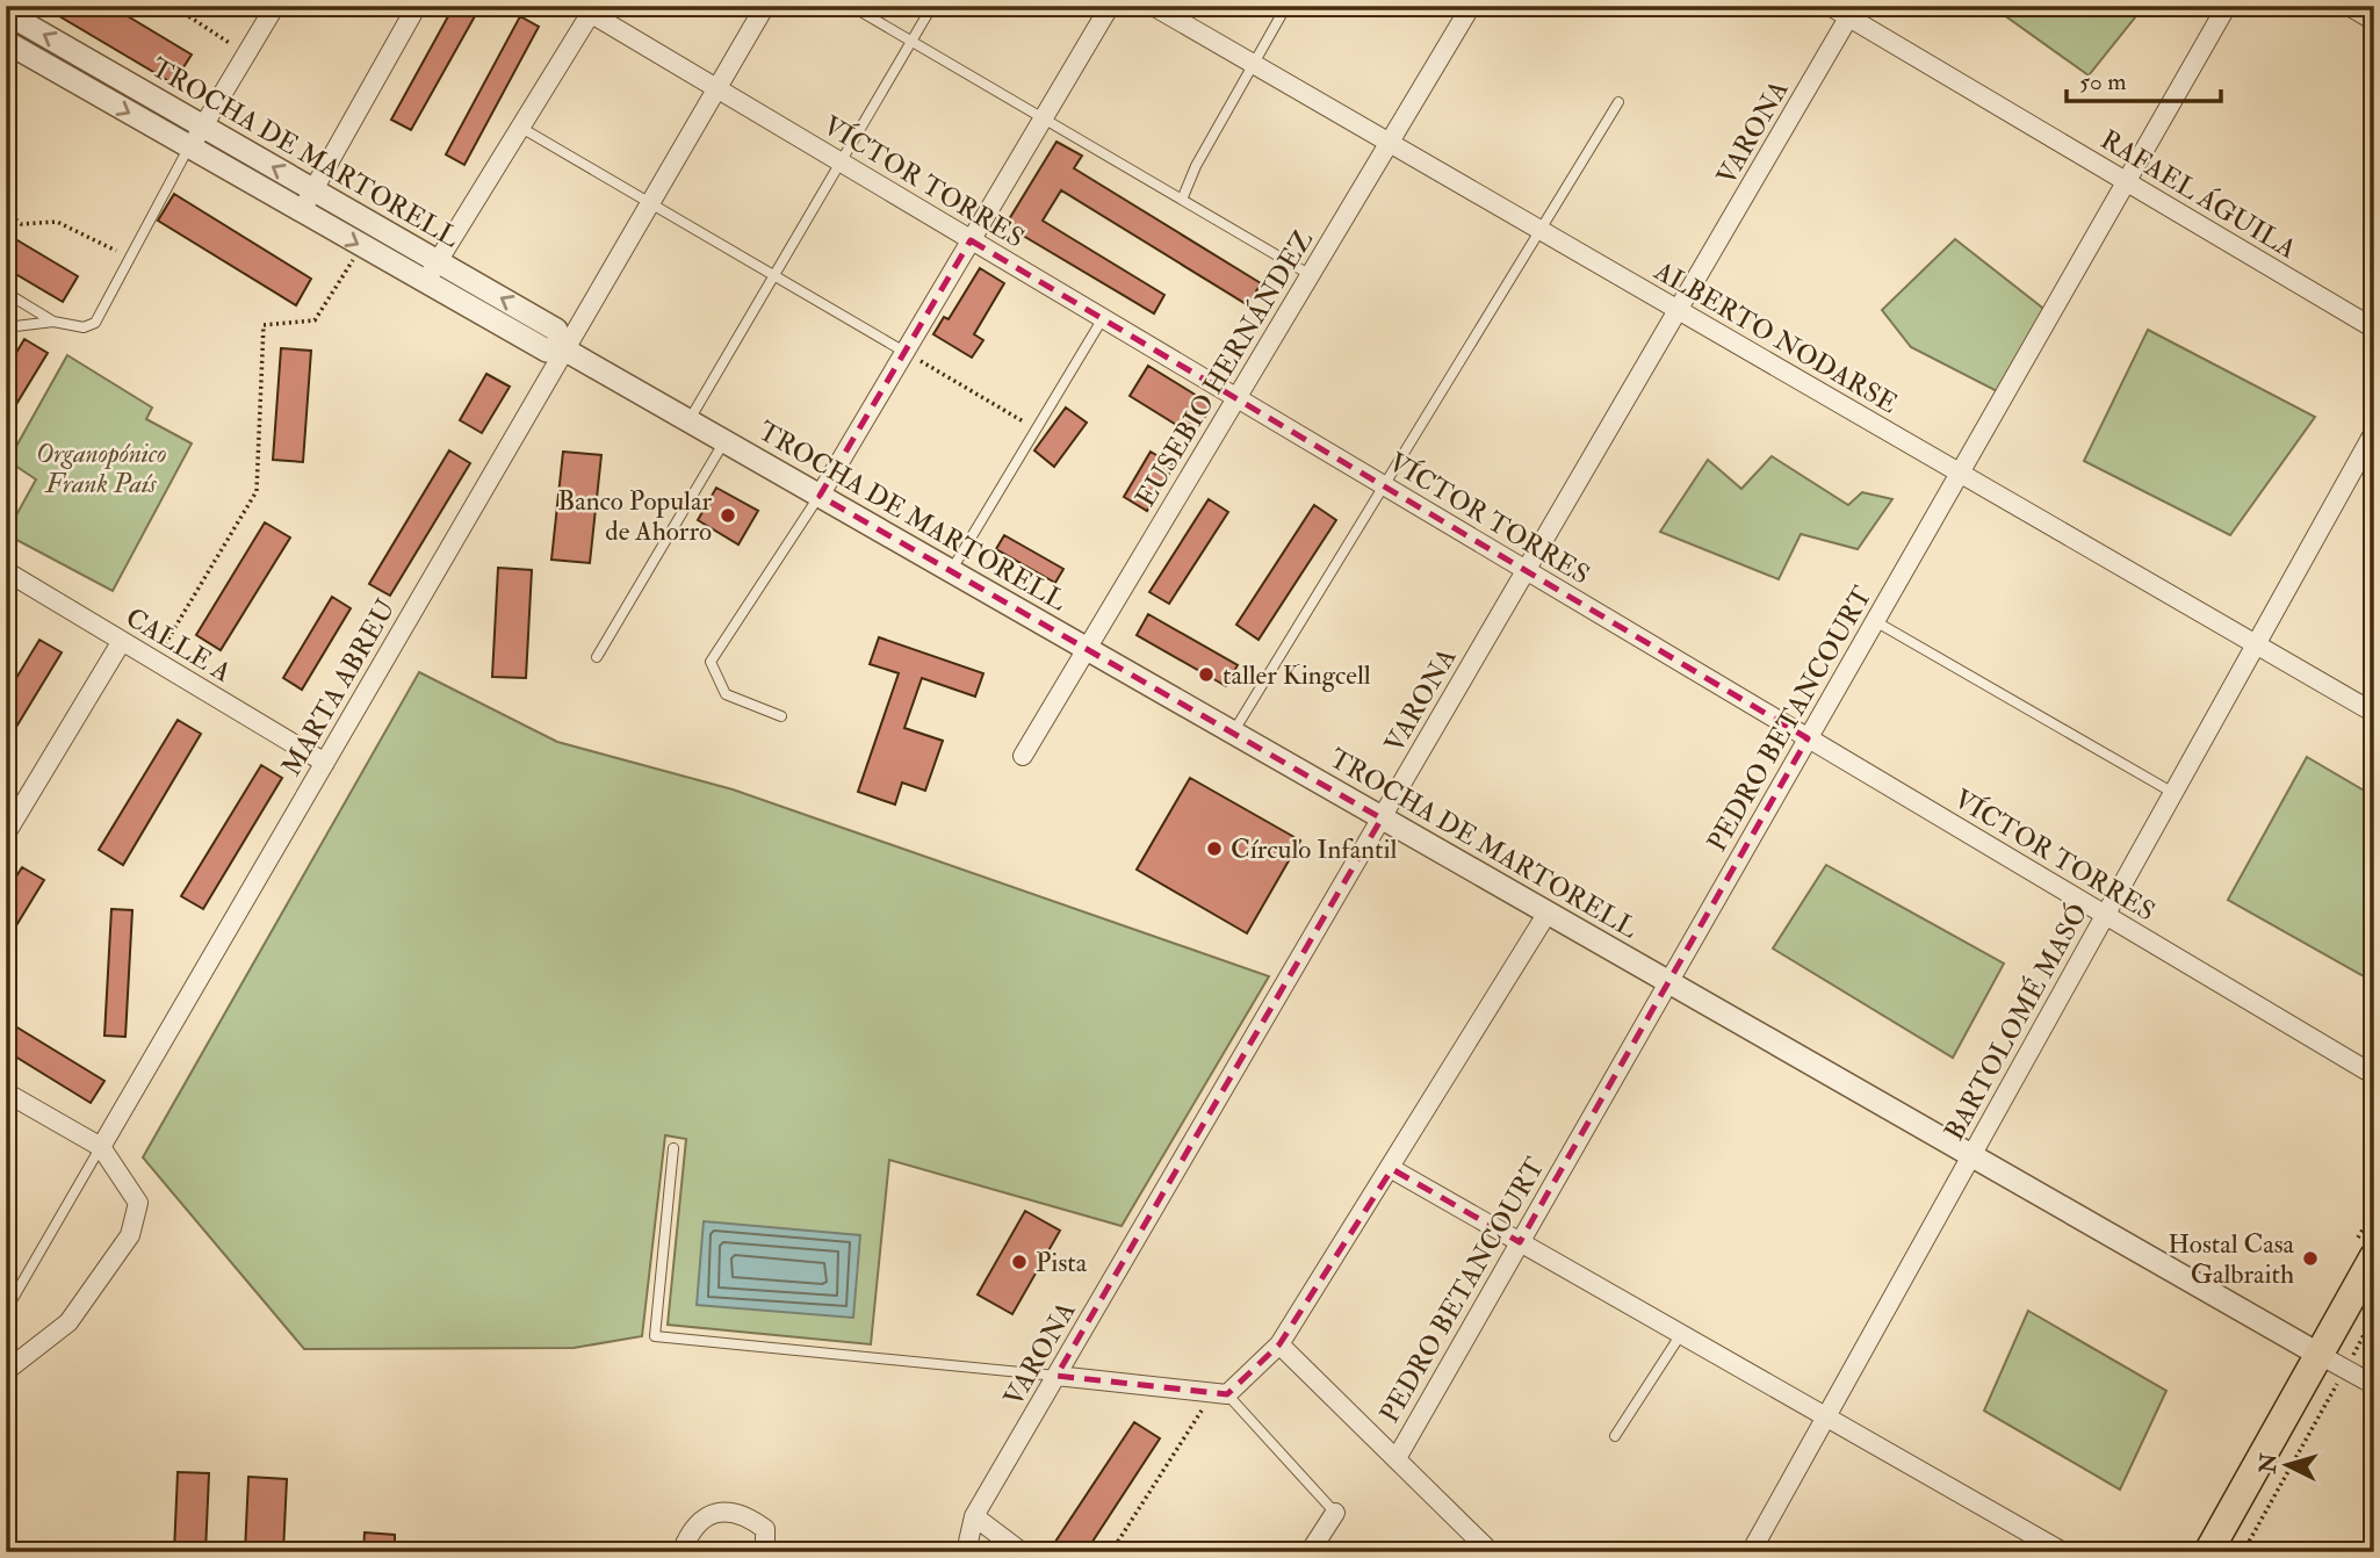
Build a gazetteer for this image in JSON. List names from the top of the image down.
{
  "streets": {
    "street": [
      "VARONA",
      "TROCHA DE MARTORELL",
      "VÍCTOR TORRES",
      "RAFAEL ÁGUILA",
      "ALBERTO NODARSE",
      "EUSEBIO HERNÁNDEZ",
      "CALLE A",
      "MARTA ABREU",
      "PEDRO BETANCOURT",
      "BARTOLOMÉ MASÓ"
    ]
  },
  "crossings": [
    ["VARONA", "TROCHA DE MARTORELL"],
    ["VARONA", "VÍCTOR TORRES"],
    ["VARONA", "RAFAEL ÁGUILA"],
    ["VARONA", "ALBERTO NODARSE"],
    ["TROCHA DE MARTORELL", "EUSEBIO HERNÁNDEZ"],
    ["TROCHA DE MARTORELL", "MARTA ABREU"],
    ["TROCHA DE MARTORELL", "PEDRO BETANCOURT"],
    ["TROCHA DE MARTORELL", "BARTOLOMÉ MASÓ"],
    ["VÍCTOR TORRES", "EUSEBIO HERNÁNDEZ"],
    ["VÍCTOR TORRES", "MARTA ABREU"],
    ["VÍCTOR TORRES", "PEDRO BETANCOURT"],
    ["VÍCTOR TORRES", "BARTOLOMÉ MASÓ"],
    ["RAFAEL ÁGUILA", "PEDRO BETANCOURT"],
    ["ALBERTO NODARSE", "EUSEBIO HERNÁNDEZ"],
    ["ALBERTO NODARSE", "PEDRO BETANCOURT"],
    ["ALBERTO NODARSE", "BARTOLOMÉ MASÓ"],
    ["CALLE A", "MARTA ABREU"]
  ],
  "parks": ["Organopónico Frank País"],
  "places": [
    "Banco Popular de Ahorro",
    "taller Kingcell",
    "Círculo Infantil",
    "Hostal Casa Galbraith",
    "Pista"
  ],
  "scale_bar": "50 m",
  "north": "left"
}
